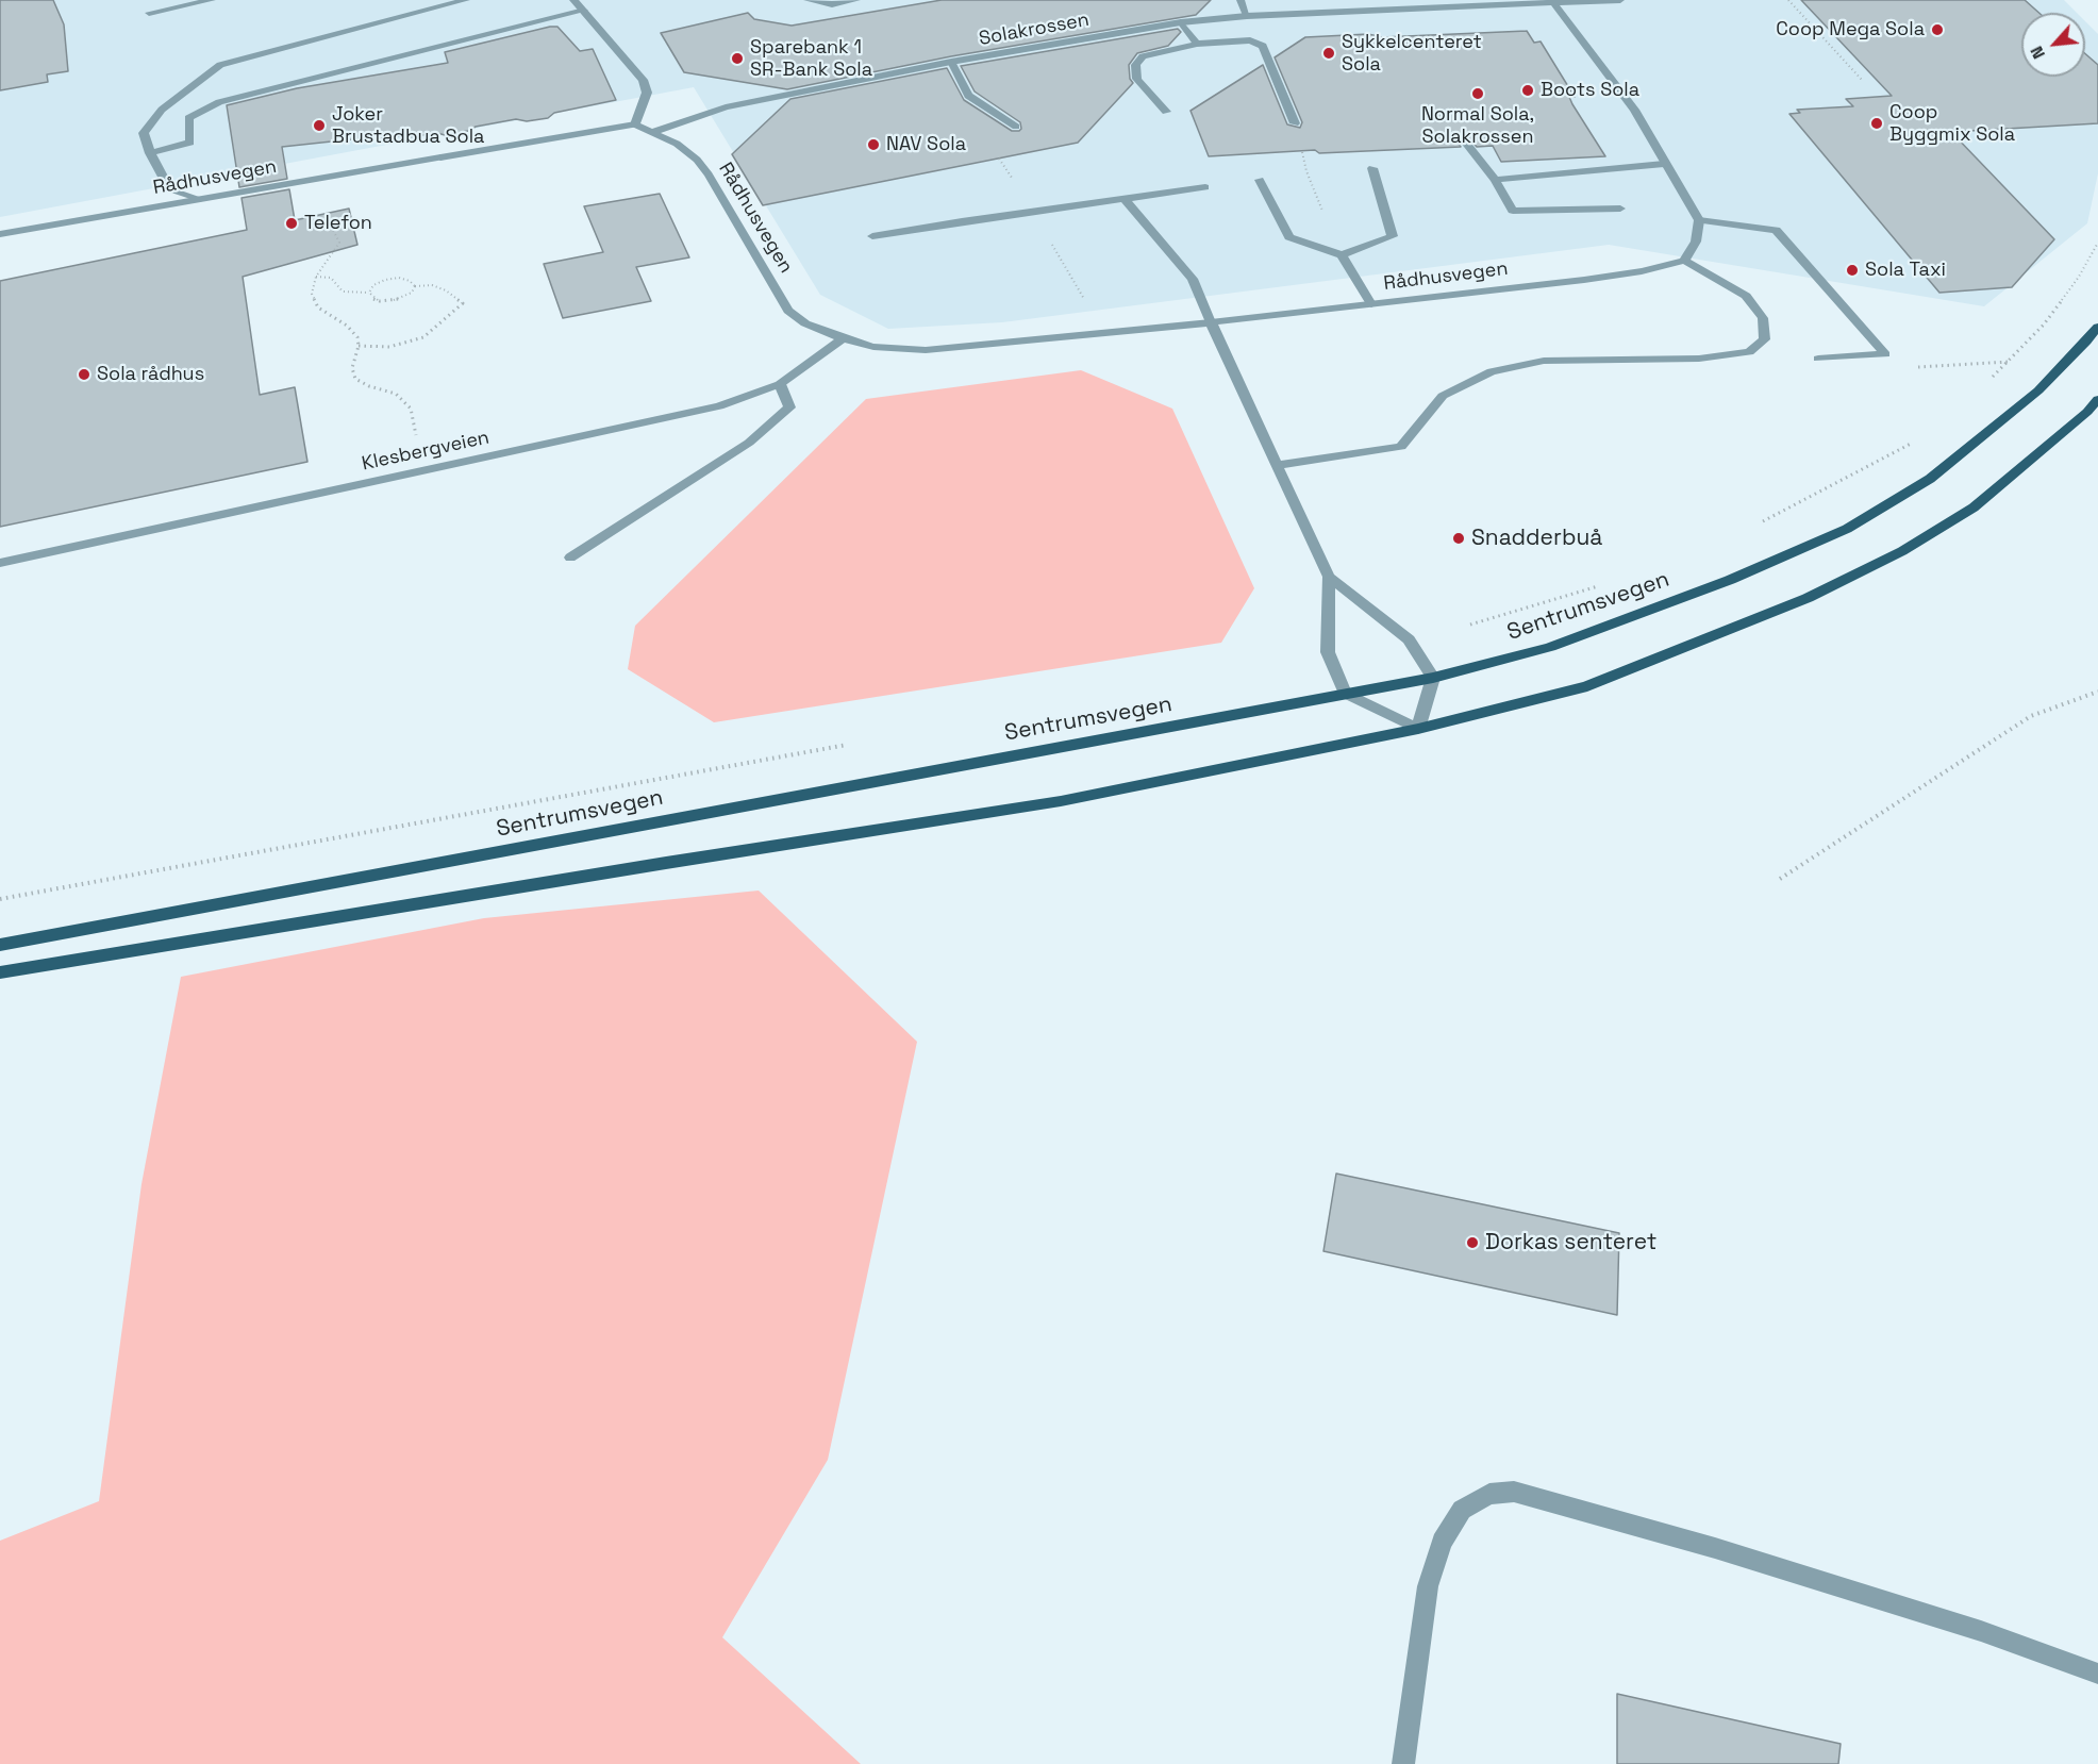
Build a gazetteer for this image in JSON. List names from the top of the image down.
{
  "streets": {
    "main road": ["Sentrumsvegen"],
    "street": ["Solakrossen", "Rådhusvegen", "Klesbergveien"]
  },
  "crossings": [
    ["Solakrossen", "Rådhusvegen"],
    ["Rådhusvegen", "Klesbergveien"]
  ],
  "places": [
    "Coop Mega Sola",
    "Sykkelcenteret Sola",
    "Sparebank 1 SR-Bank Sola",
    "Boots Sola",
    "Normal Sola, Solakrossen",
    "Coop Byggmix Sola",
    "Joker Brustadbua Sola",
    "NAV Sola",
    "Telefon",
    "Sola Taxi",
    "Sola rådhus",
    "Snadderbuå",
    "Dorkas senteret"
  ],
  "north": "bottom left"
}
